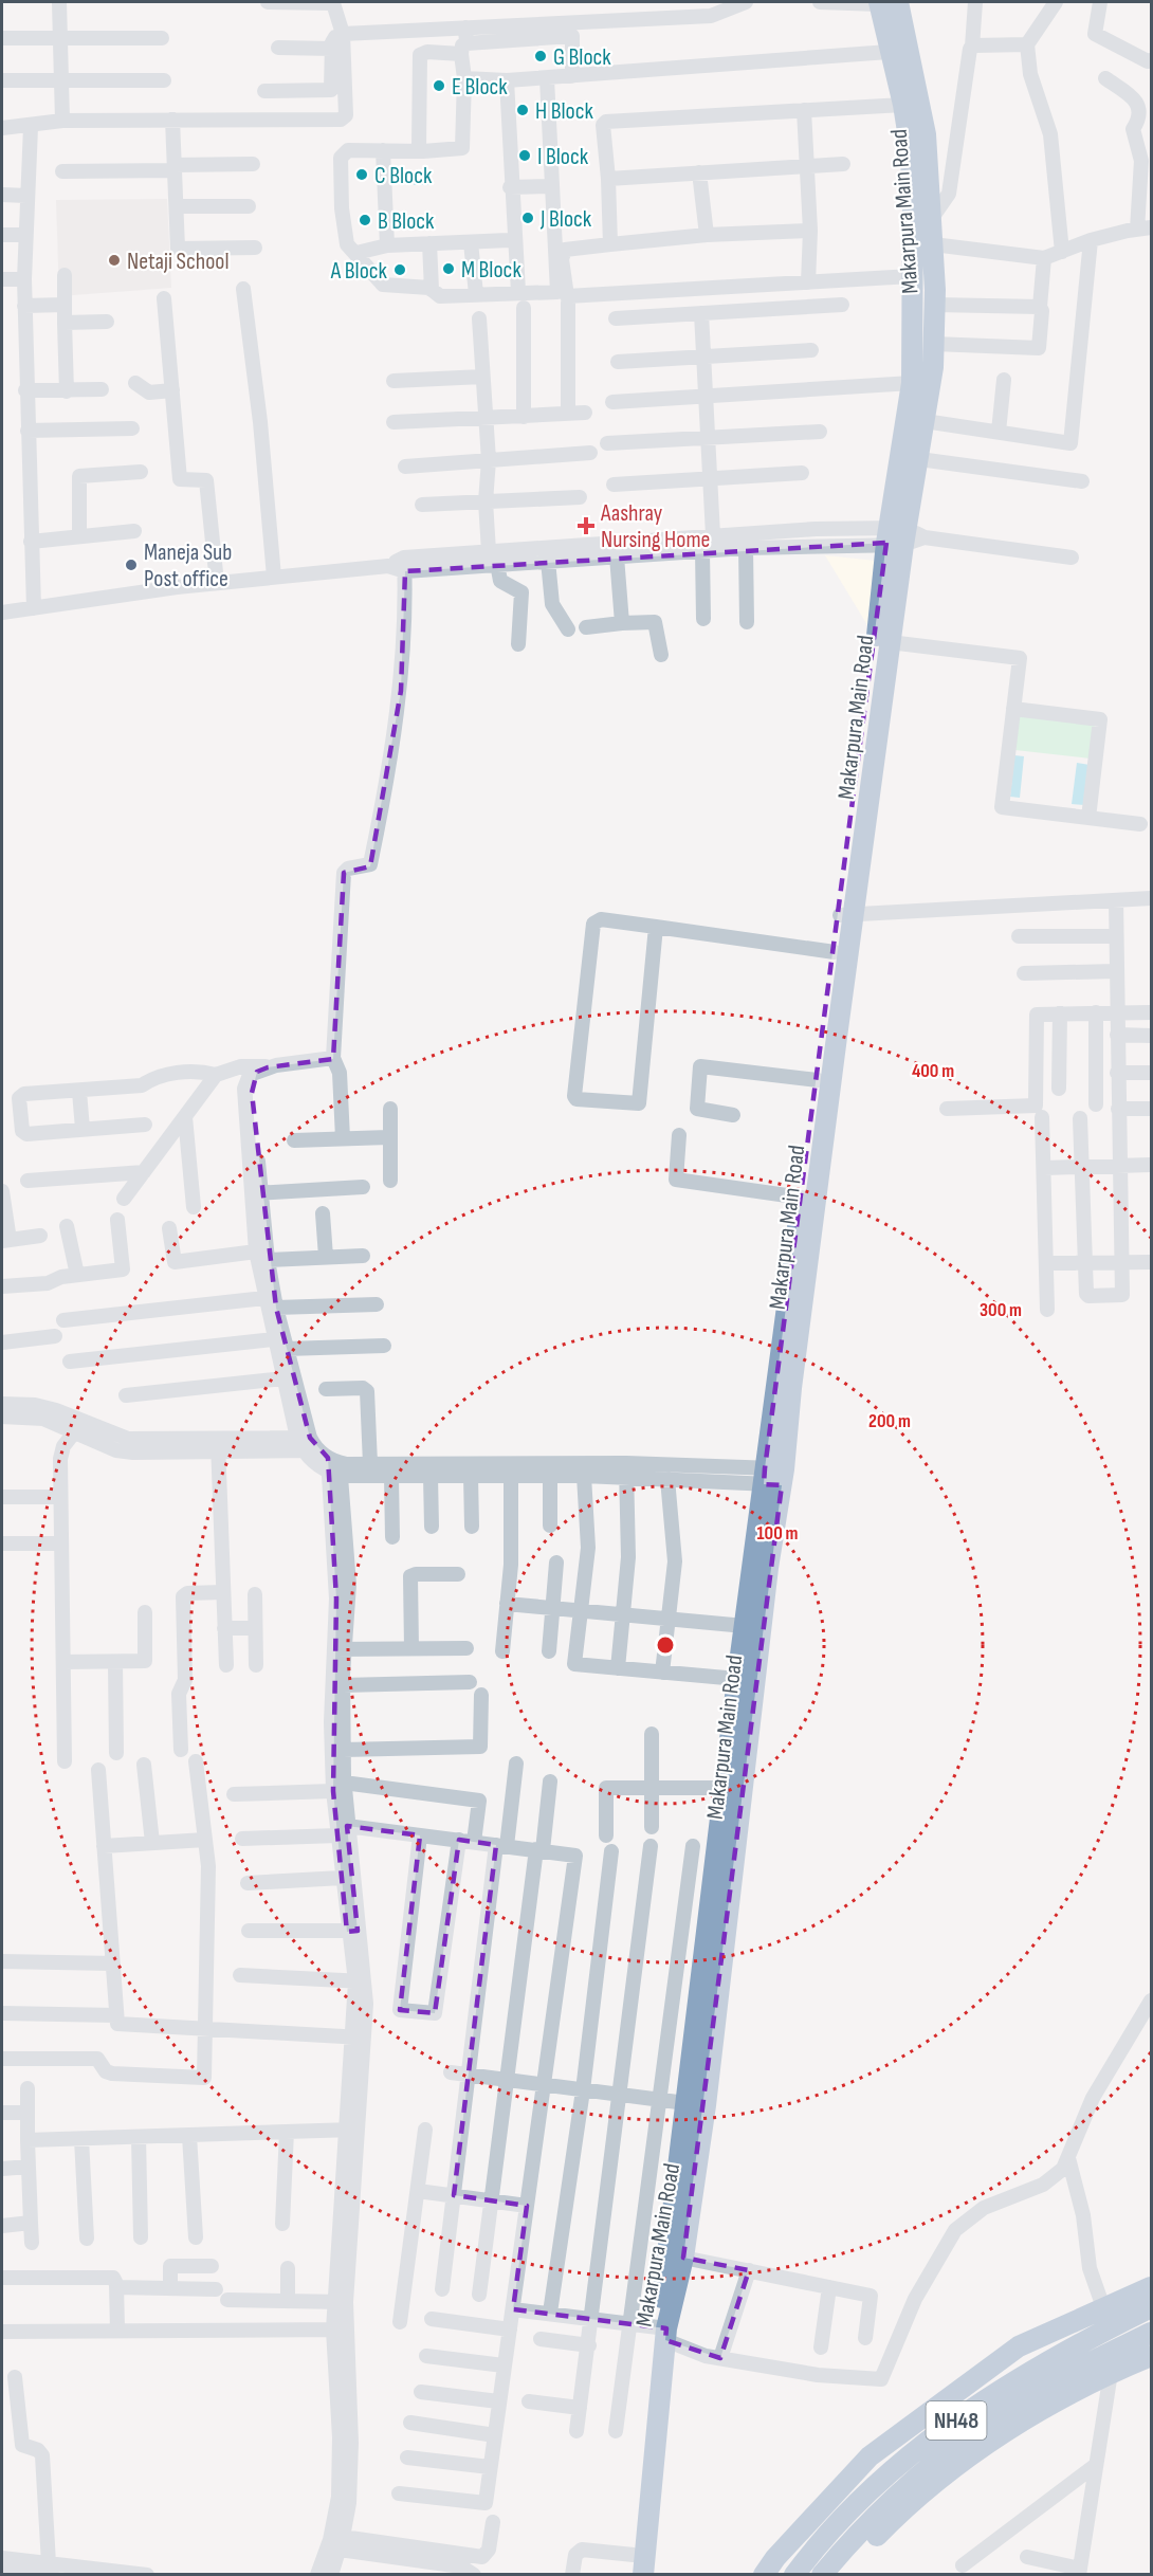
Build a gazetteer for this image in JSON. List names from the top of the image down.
{
  "streets": {
    "highway": ["Makarpura Main Road", "NH48"]
  },
  "places": {
    "other": [
      "G Block",
      "E Block",
      "H Block",
      "I Block",
      "C Block",
      "J Block",
      "B Block",
      "Netaji School",
      "M Block",
      "A Block",
      "Maneja Sub Post office"
    ],
    "health": ["Aashray Nursing Home"]
  },
  "rings": [
    "400 m",
    "300 m",
    "200 m",
    "100 m"
  ]
}
